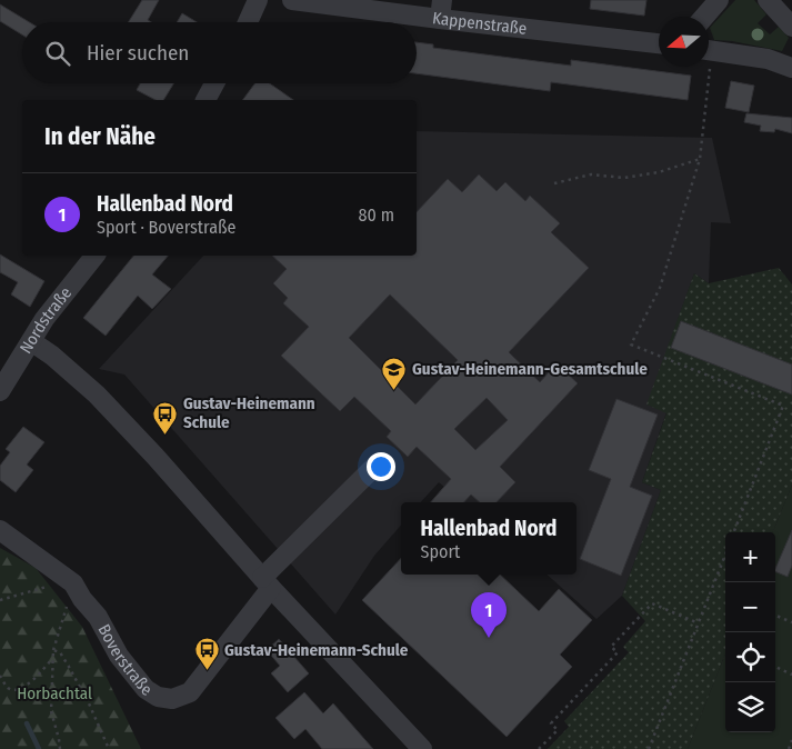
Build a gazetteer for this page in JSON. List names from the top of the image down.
{
  "streets": {
    "street": ["Kappenstraße", "Nordstraße", "Boverstraße"]
  },
  "parks": ["Horbachtal"],
  "places": {
    "school or university": ["Gustav-Heinemann-Gesamtschule"],
    "bus stop": ["Gustav-Heinemann Schule", "Gustav-Heinemann-Schule"]
  },
  "north": "left",
  "page": {
    "search": "Hier suchen",
    "heading": "In der Nähe",
    "list": [
      {
        "mark": "1",
        "name": "Hallenbad Nord",
        "note": "Sport · Boverstraße",
        "value": "80 m"
      }
    ],
    "popup": ["Hallenbad Nord", "Sport"],
    "map_buttons": ["+", "−"],
    "pins": "1"
  }
}
